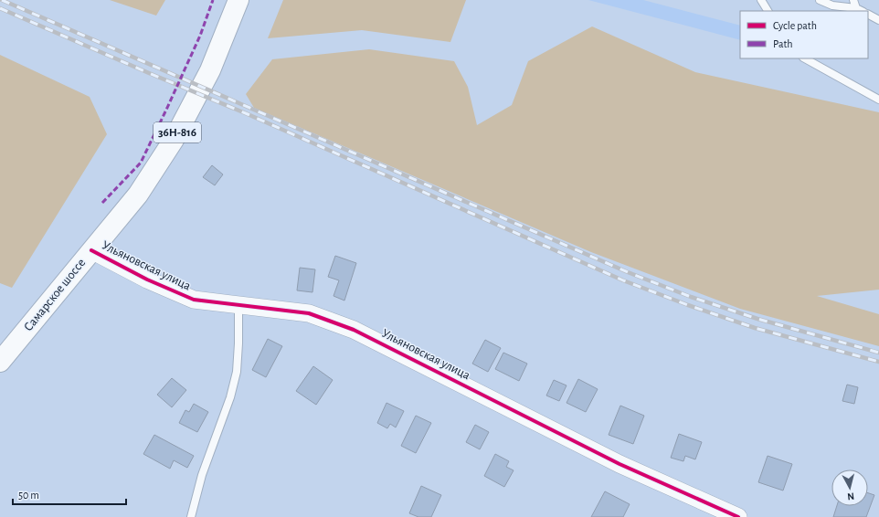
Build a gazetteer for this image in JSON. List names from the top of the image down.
{
  "streets": {
    "main road": ["36Н-816", "Самарское шоссе"],
    "street": ["Ульяновская улица"]
  },
  "crossings": [
    ["Ульяновская улица", "Самарское шоссе"]
  ],
  "legend": ["Cycle path", "Path"],
  "scale_bar": "50 m",
  "north": "bottom"
}
